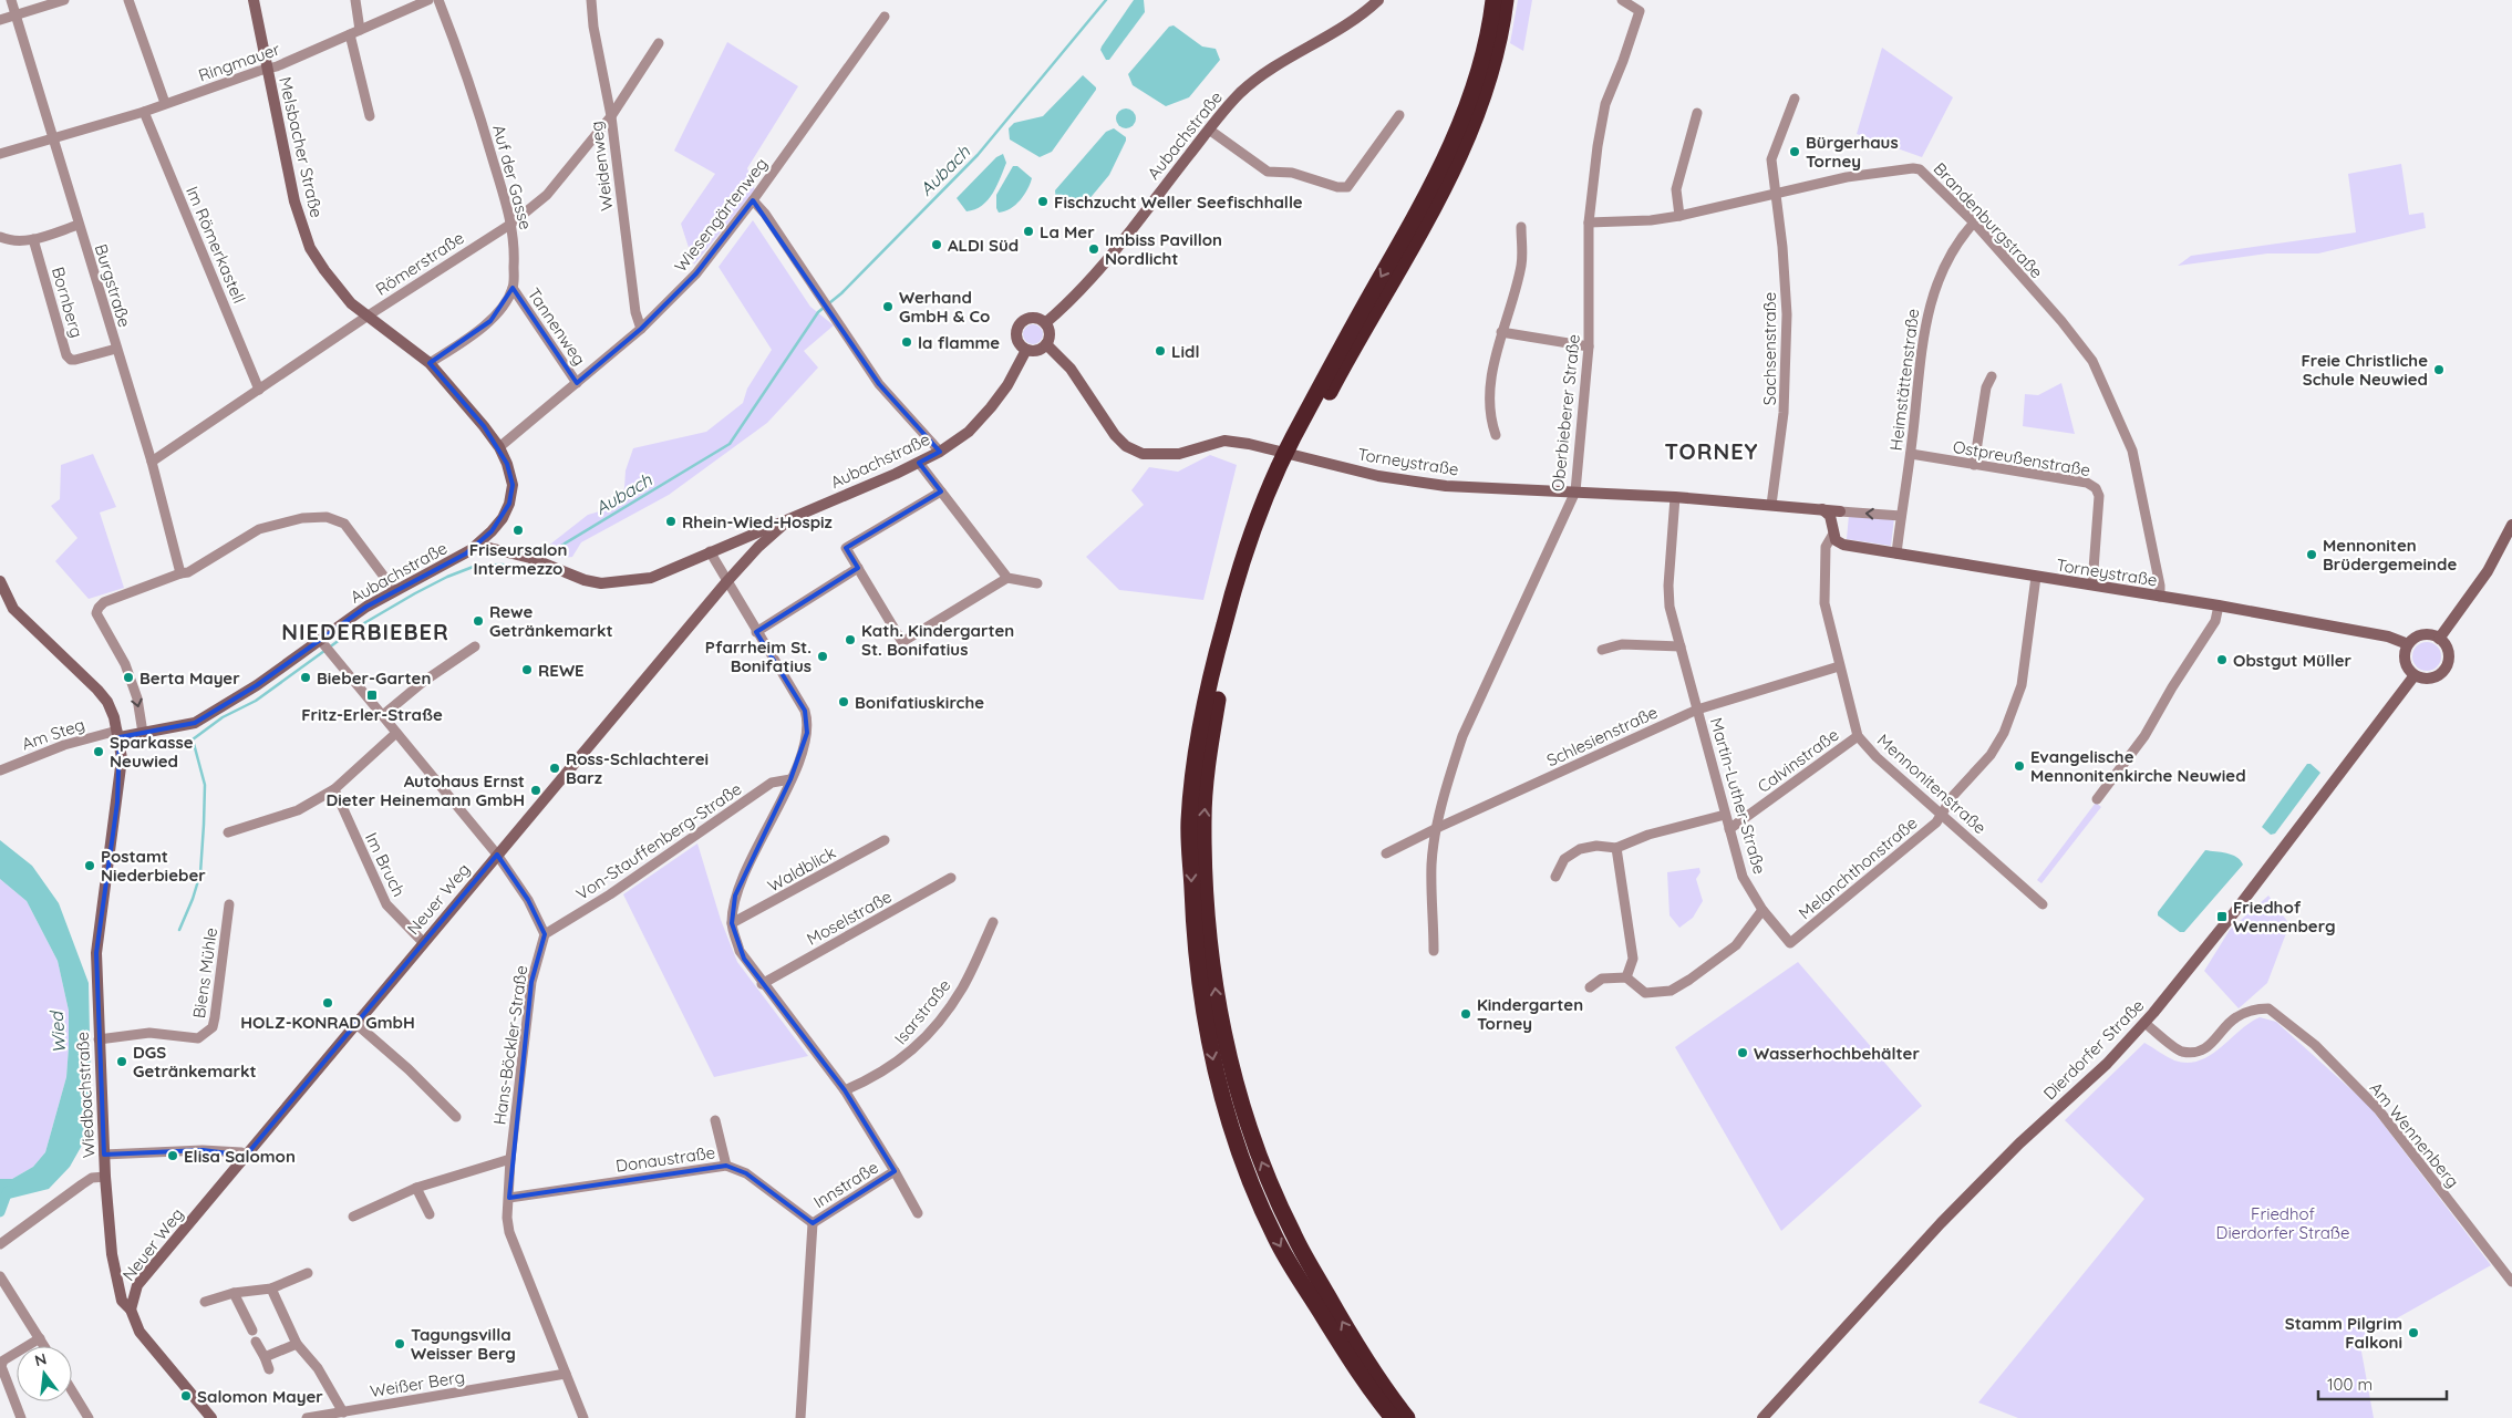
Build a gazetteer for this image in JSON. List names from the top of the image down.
{
  "streets": {
    "street": [
      "Ringmauer",
      "Aubachstraße",
      "Melsbacher Straße",
      "Weidenweg",
      "Auf der Gasse",
      "Wiesengärtenweg",
      "Brandenburgstraße",
      "Im Römerkastell",
      "Römerstraße",
      "Burgstraße",
      "Bornberg",
      "Tannenweg",
      "Sachsenstraße",
      "Heimstättenstraße",
      "Oberbieberer Straße",
      "Ostpreußenstraße",
      "Torneystraße",
      "Am Steg",
      "Schlesienstraße",
      "Calvinstraße",
      "Mennonitenstraße",
      "Martin-Luther-Straße",
      "Von-Stauffenberg-Straße",
      "Im Bruch",
      "Melanchthonstraße",
      "Waldblick",
      "Neuer Weg",
      "Moselstraße",
      "Biens Mühle",
      "Isarstraße",
      "Hans-Böckler-Straße",
      "Dierdorfer Straße",
      "Wiedbachstraße",
      "Am Wennenberg",
      "Donaustraße",
      "Innstraße",
      "Weißer Berg"
    ]
  },
  "crossings": [
    ["Ringmauer", "Melsbacher Straße"],
    ["Ringmauer", "Im Römerkastell"],
    ["Ringmauer", "Burgstraße"],
    ["Aubachstraße", "Melsbacher Straße"],
    ["Aubachstraße", "Torneystraße"],
    ["Aubachstraße", "Am Steg"],
    ["Aubachstraße", "Neuer Weg"],
    ["Aubachstraße", "Wiedbachstraße"],
    ["Melsbacher Straße", "Auf der Gasse"],
    ["Melsbacher Straße", "Wiesengärtenweg"],
    ["Melsbacher Straße", "Römerstraße"],
    ["Weidenweg", "Wiesengärtenweg"],
    ["Weidenweg", "Römerstraße"],
    ["Auf der Gasse", "Römerstraße"],
    ["Auf der Gasse", "Tannenweg"],
    ["Wiesengärtenweg", "Tannenweg"],
    ["Brandenburgstraße", "Sachsenstraße"],
    ["Brandenburgstraße", "Heimstättenstraße"],
    ["Brandenburgstraße", "Oberbieberer Straße"],
    ["Brandenburgstraße", "Torneystraße"],
    ["Im Römerkastell", "Römerstraße"],
    ["Römerstraße", "Burgstraße"],
    ["Burgstraße", "Bornberg"],
    ["Sachsenstraße", "Torneystraße"],
    ["Heimstättenstraße", "Ostpreußenstraße"],
    ["Heimstättenstraße", "Torneystraße"],
    ["Oberbieberer Straße", "Torneystraße"],
    ["Oberbieberer Straße", "Schlesienstraße"],
    ["Ostpreußenstraße", "Torneystraße"],
    ["Torneystraße", "Mennonitenstraße"],
    ["Torneystraße", "Martin-Luther-Straße"],
    ["Torneystraße", "Melanchthonstraße"],
    ["Torneystraße", "Dierdorfer Straße"],
    ["Am Steg", "Wiedbachstraße"],
    ["Schlesienstraße", "Mennonitenstraße"],
    ["Schlesienstraße", "Martin-Luther-Straße"],
    ["Calvinstraße", "Mennonitenstraße"],
    ["Calvinstraße", "Martin-Luther-Straße"],
    ["Mennonitenstraße", "Melanchthonstraße"],
    ["Martin-Luther-Straße", "Melanchthonstraße"],
    ["Von-Stauffenberg-Straße", "Hans-Böckler-Straße"],
    ["Im Bruch", "Neuer Weg"],
    ["Neuer Weg", "Wiedbachstraße"],
    ["Biens Mühle", "Wiedbachstraße"],
    ["Hans-Böckler-Straße", "Donaustraße"],
    ["Hans-Böckler-Straße", "Weißer Berg"],
    ["Dierdorfer Straße", "Am Wennenberg"],
    ["Donaustraße", "Innstraße"]
  ],
  "districts": ["TORNEY", "NIEDERBIEBER"],
  "water": ["Aubach", "Wied"],
  "parks": ["Friedhof Dierdorfer Straße"],
  "places": {
    "other": [
      "Bürgerhaus Torney",
      "Fischzucht Weller Seefischhalle",
      "La Mer",
      "ALDI Süd",
      "Imbiss Pavillon Nordlicht",
      "Werhand GmbH & Co",
      "la flamme",
      "Lidl",
      "Freie Christliche Schule Neuwied",
      "Rhein-Wied-Hospiz",
      "Friseursalon Intermezzo",
      "Mennoniten Brüdergemeinde",
      "Rewe Getränkemarkt",
      "Kath. Kindergarten St. Bonifatius",
      "Pfarrheim St. Bonifatius",
      "Obstgut Müller",
      "REWE",
      "Berta Mayer",
      "Bieber-Garten",
      "Bonifatiuskirche",
      "Sparkasse Neuwied",
      "Evangelische Mennonitenkirche Neuwied",
      "Ross-Schlachterei Barz",
      "Autohaus Ernst Dieter Heinemann GmbH",
      "Postamt Niederbieber",
      "HOLZ-KONRAD GmbH",
      "Kindergarten Torney",
      "Wasserhochbehälter",
      "DGS Getränkemarkt",
      "Elisa Salomon",
      "Stamm Pilgrim Falkoni",
      "Tagungsvilla Weisser Berg",
      "Salomon Mayer"
    ],
    "transit": ["Fritz-Erler-Straße", "Friedhof Wennenberg"]
  },
  "scale_bar": "100 m",
  "north": "top"
}
